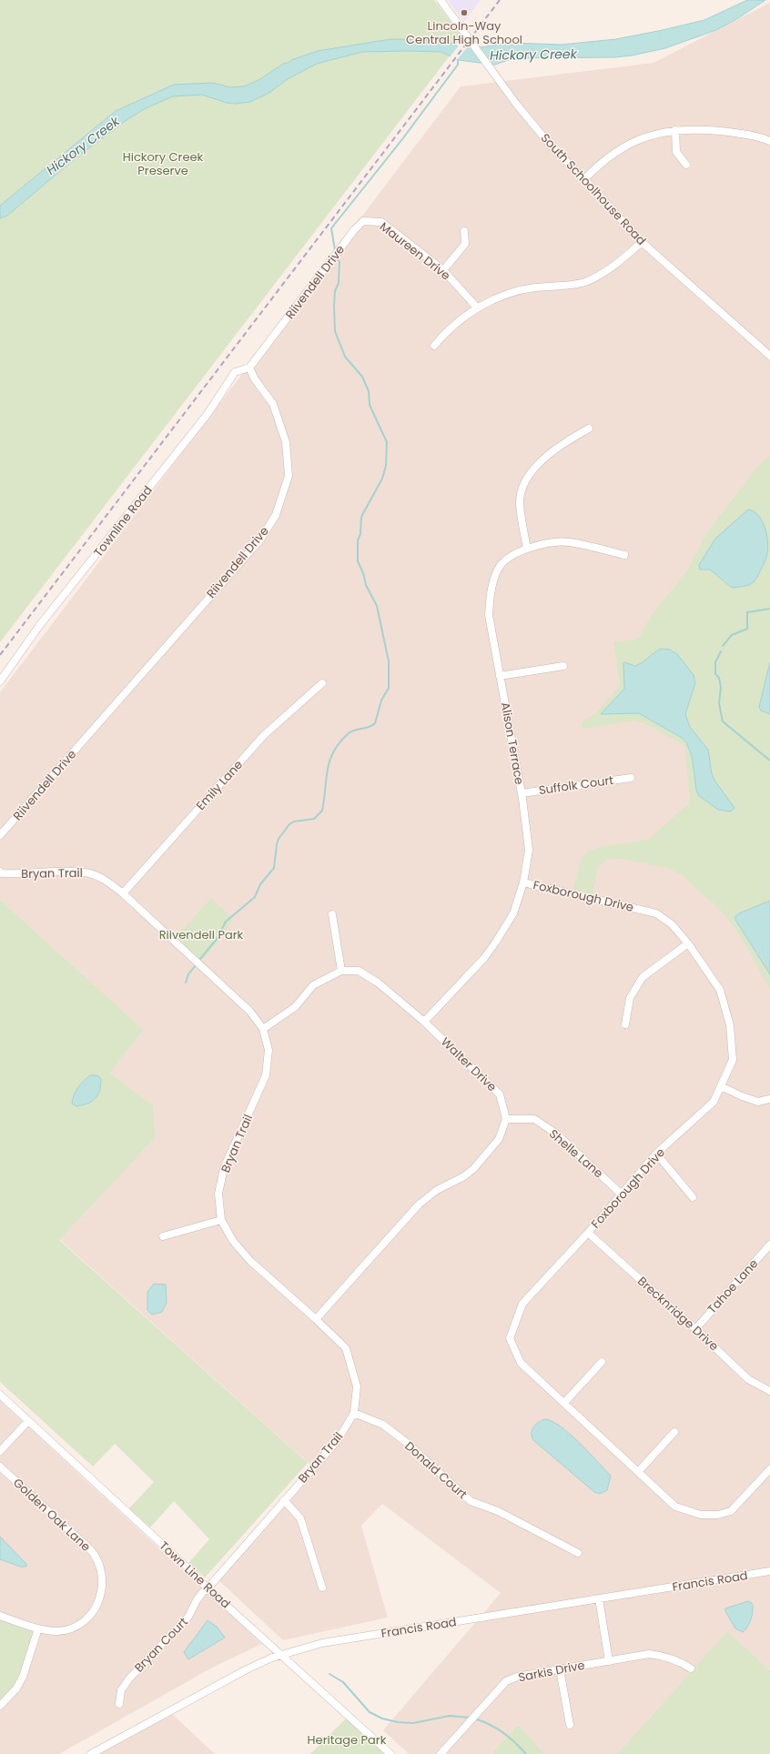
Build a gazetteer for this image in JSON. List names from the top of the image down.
{
  "streets": {
    "street": [
      "South Schoolhouse Road",
      "Maureen Drive",
      "Riivendell Drive",
      "Townline Road",
      "Alison Terrace",
      "Emily Lane",
      "Suffolk Court",
      "Bryan Trail",
      "Foxborough Drive",
      "Walter Drive",
      "Shelle Lane",
      "Tahoe Lane",
      "Brecknridge Drive",
      "Donald Court",
      "Golden Oak Lane",
      "Town Line Road",
      "Francis Road",
      "Bryan Court",
      "Sarkis Drive"
    ]
  },
  "crossings": [
    ["Maureen Drive", "Riivendell Drive"],
    ["Riivendell Drive", "Townline Road"],
    ["Alison Terrace", "Suffolk Court"],
    ["Alison Terrace", "Foxborough Drive"],
    ["Alison Terrace", "Walter Drive"],
    ["Emily Lane", "Bryan Trail"],
    ["Bryan Trail", "Donald Court"],
    ["Bryan Trail", "Town Line Road"],
    ["Bryan Trail", "Bryan Court"],
    ["Foxborough Drive", "Shelle Lane"],
    ["Foxborough Drive", "Brecknridge Drive"],
    ["Walter Drive", "Shelle Lane"],
    ["Tahoe Lane", "Brecknridge Drive"],
    ["Town Line Road", "Francis Road"],
    ["Town Line Road", "Bryan Court"]
  ],
  "water": ["Hickory Creek"],
  "parks": ["Hickory Creek Preserve", "Riivendell Park", "Heritage Park"],
  "places": ["Lincoln-Way Central High School"]
}
